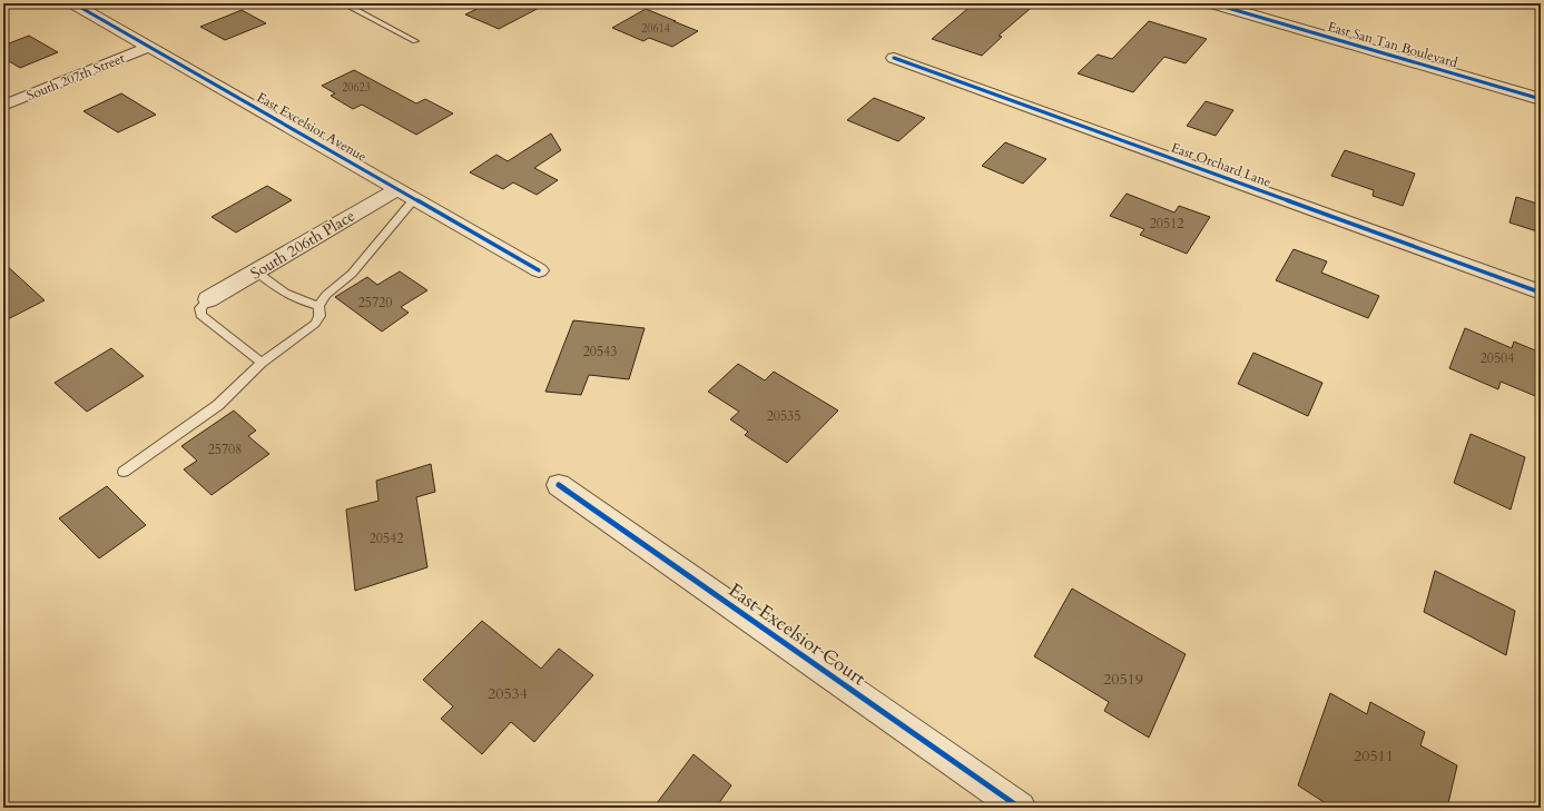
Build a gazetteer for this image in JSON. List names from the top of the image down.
{
  "streets": {
    "street": [
      "East San Tan Boulevard",
      "South 207th Street",
      "East Excelsior Avenue",
      "East Orchard Lane",
      "South 206th Place",
      "East Excelsior Court"
    ]
  },
  "crossings": [
    ["South 207th Street", "East Excelsior Avenue"],
    ["East Excelsior Avenue", "South 206th Place"]
  ],
  "house_numbers": [
    "20614",
    "20623",
    "20512",
    "25720",
    "20543",
    "20504",
    "20535",
    "25708",
    "20542",
    "20519",
    "20534",
    "20511"
  ]
}
